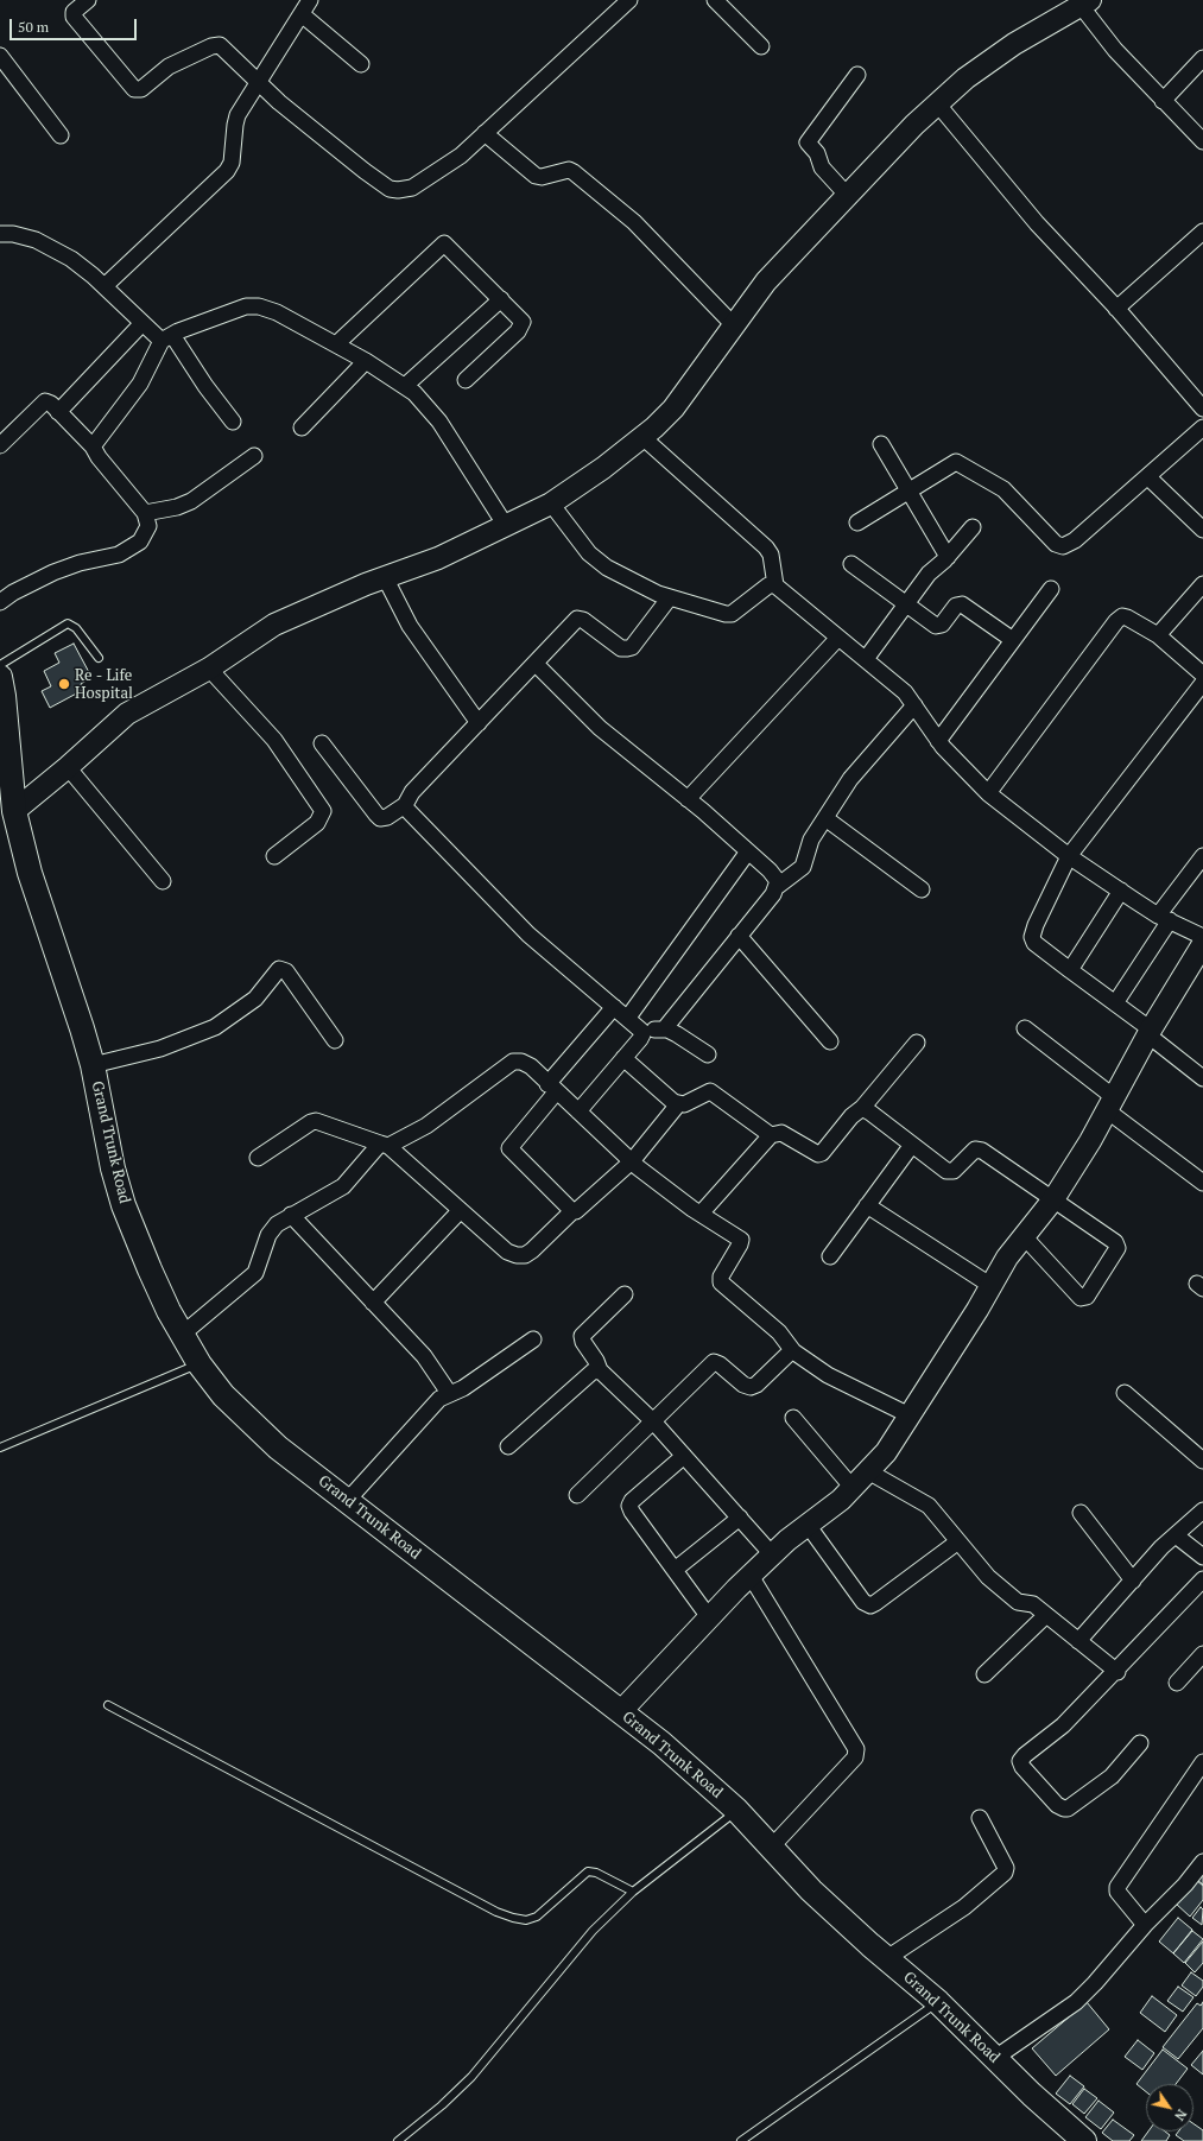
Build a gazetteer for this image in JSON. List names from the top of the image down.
{
  "streets": {
    "main road": ["Grand Trunk Road"]
  },
  "places": ["Re - Life Hospital"],
  "scale_bar": "50 m",
  "north": "bottom right"
}
